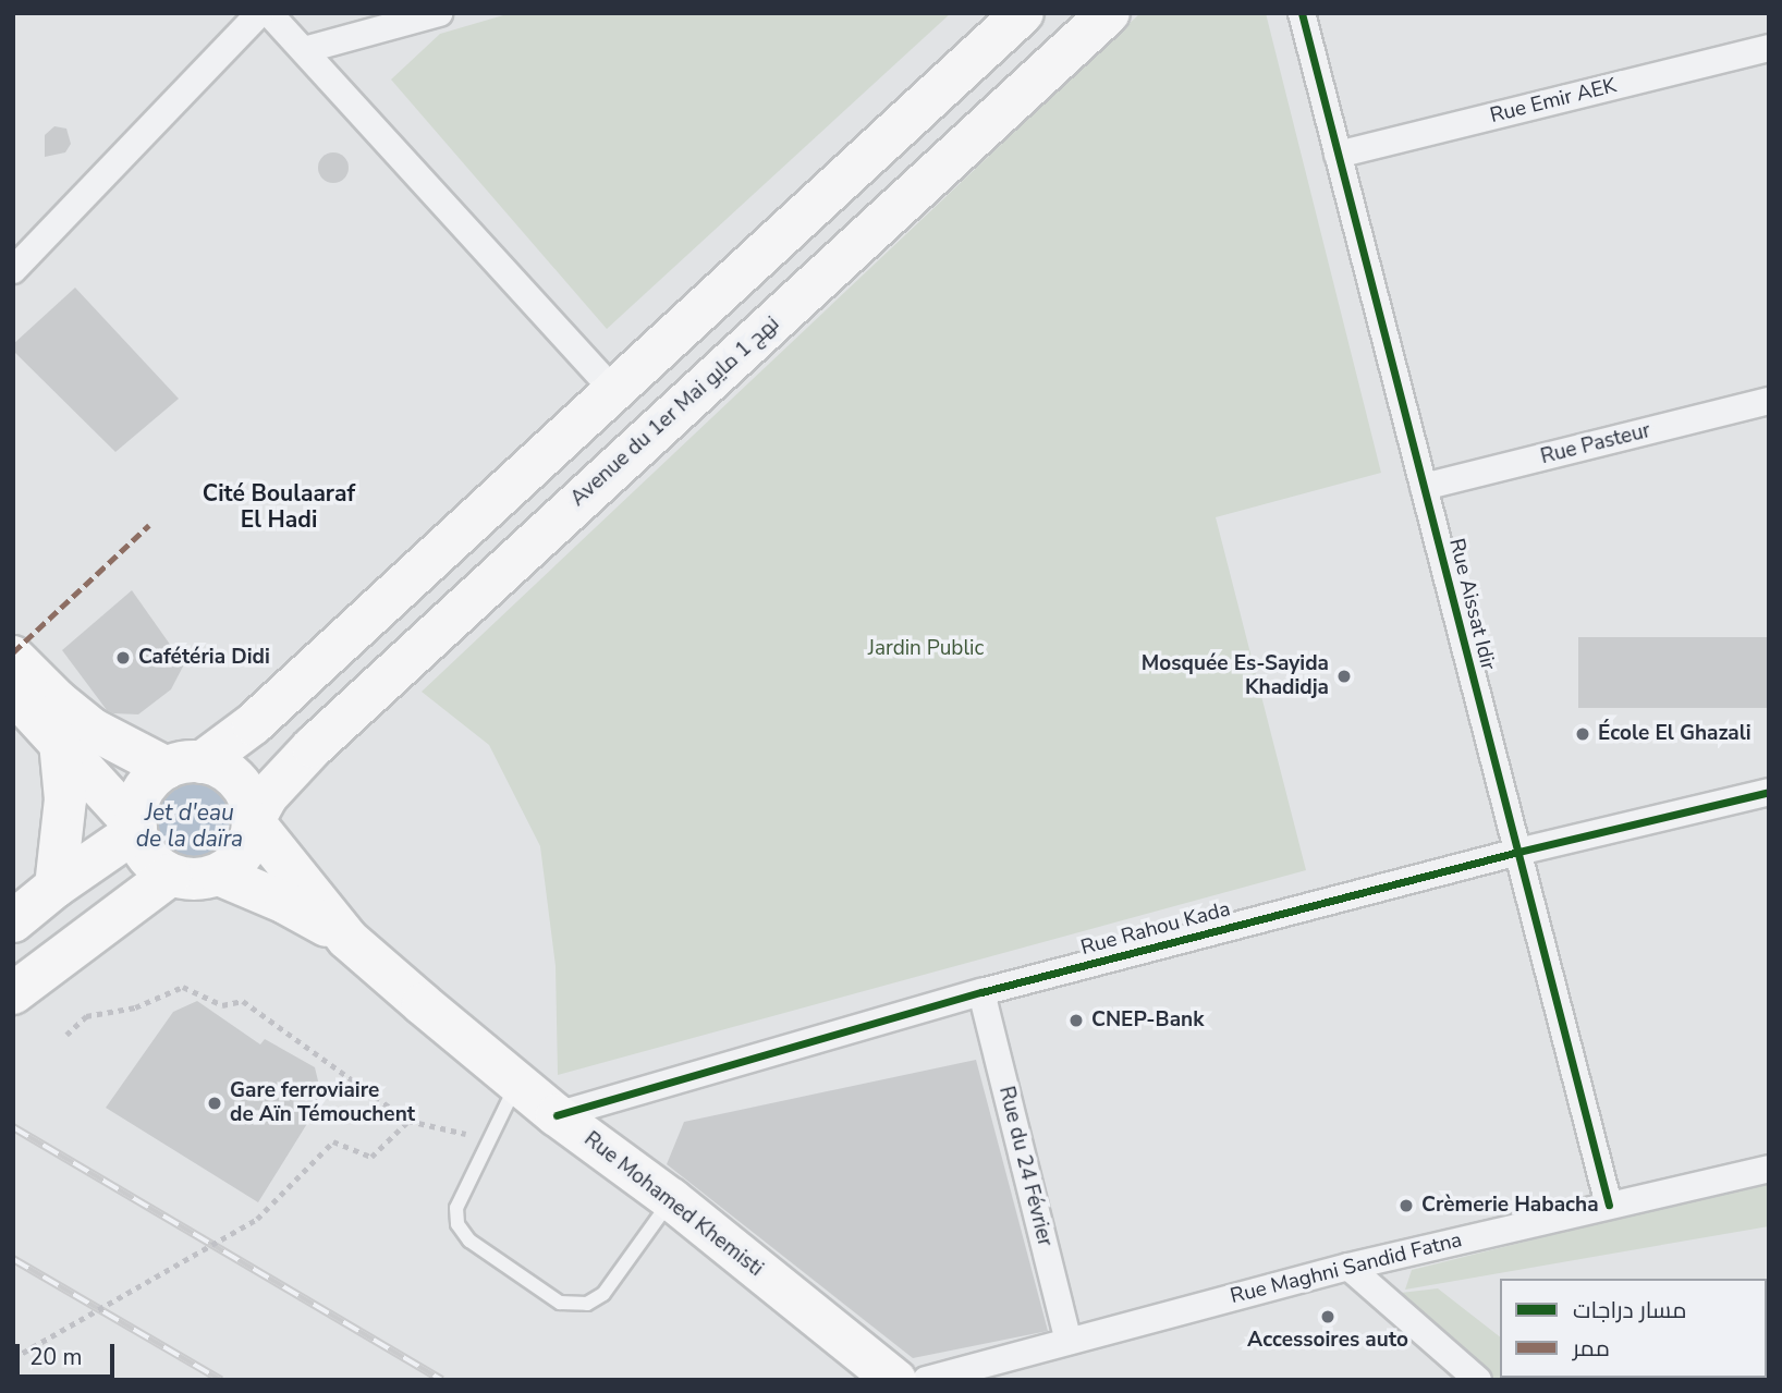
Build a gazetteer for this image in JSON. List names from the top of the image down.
{
  "streets": {
    "main road": ["Avenue du 1er Mai نهج 1 مايو", "Rue Mohamed Khemisti"],
    "street": [
      "Rue Emir AEK",
      "Rue Pasteur",
      "Rue Aissat Idir",
      "Rue Rahou Kada",
      "Rue du 24 Février",
      "Rue Maghni Sandid Fatna"
    ]
  },
  "crossings": [
    ["Rue Emir AEK", "Rue Aissat Idir"],
    ["Avenue du 1er Mai نهج 1 مايو", "Rue Mohamed Khemisti"],
    ["Rue Pasteur", "Rue Aissat Idir"],
    ["Rue Aissat Idir", "Rue Rahou Kada"],
    ["Rue Aissat Idir", "Rue Maghni Sandid Fatna"],
    ["Rue Rahou Kada", "Rue du 24 Février"],
    ["Rue Rahou Kada", "Rue Mohamed Khemisti"],
    ["Rue du 24 Février", "Rue Maghni Sandid Fatna"]
  ],
  "districts": ["Cité Boulaaraf El Hadi"],
  "water": ["Jet d'eau de la daïra"],
  "parks": ["Jardin Public"],
  "places": [
    "Cafétéria Didi",
    "Mosquée Es-Sayida Khadidja",
    "École El Ghazali",
    "CNEP-Bank",
    "Gare ferroviaire de Aïn Témouchent",
    "Crèmerie Habacha",
    "Accessoires auto"
  ],
  "legend": ["مسار دراجات", "ممر"],
  "scale_bar": "20 m"
}
